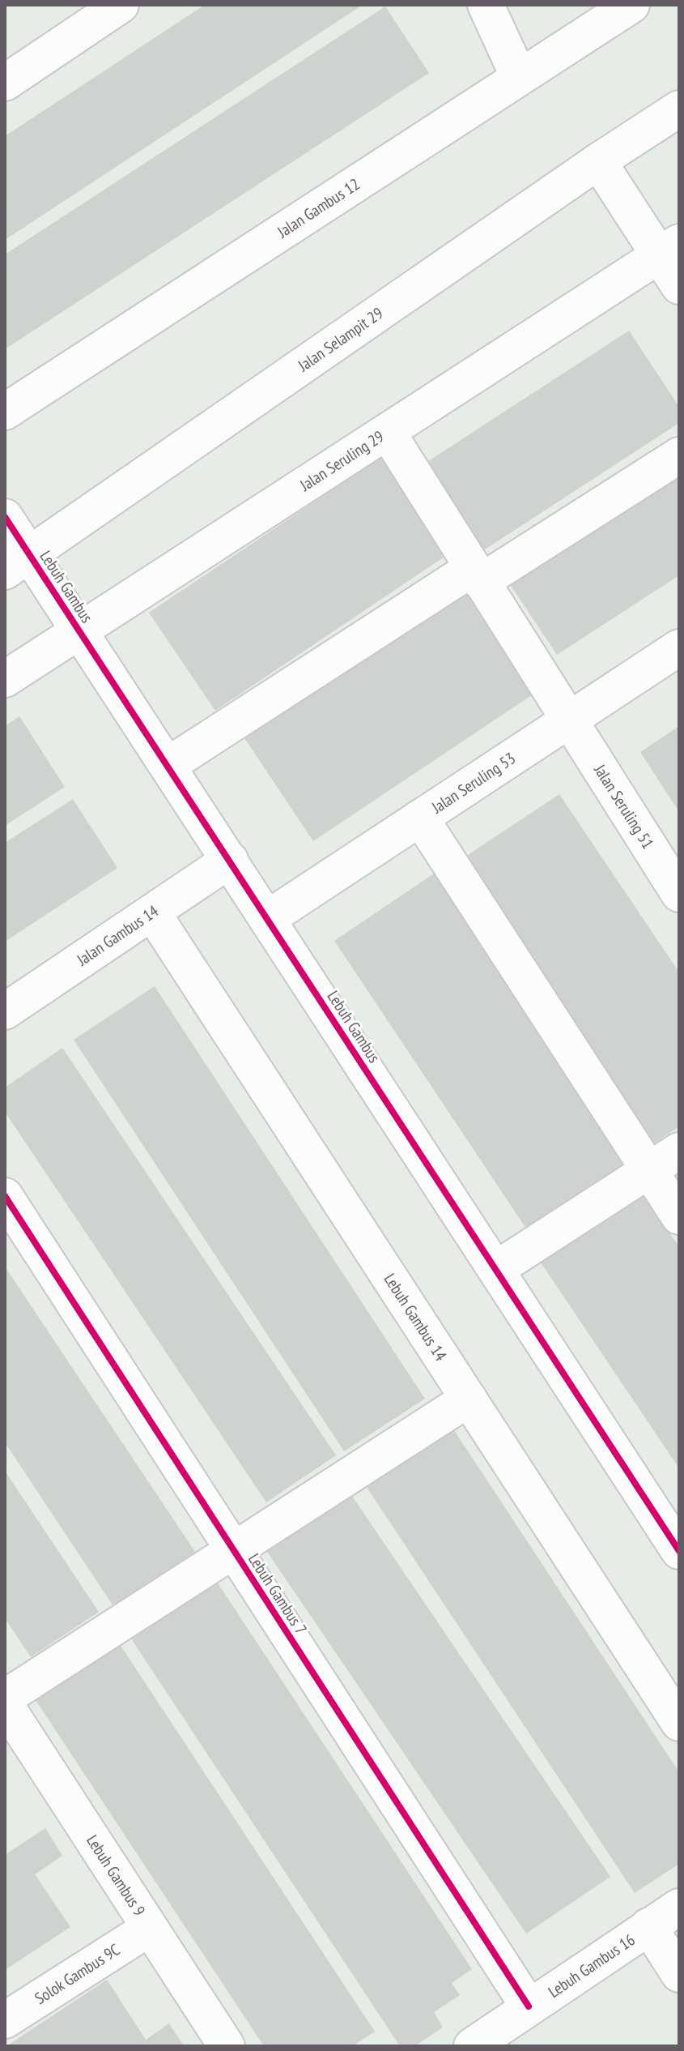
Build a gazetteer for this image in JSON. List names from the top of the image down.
{
  "streets": {
    "street": [
      "Jalan Gambus 12",
      "Jalan Selampit 29",
      "Jalan Seruling 29",
      "Lebuh Gambus",
      "Jalan Seruling 53",
      "Jalan Seruling 51",
      "Jalan Gambus 14",
      "Lebuh Gambus 14",
      "Lebuh Gambus 7",
      "Lebuh Gambus 9",
      "Lebuh Gambus 16",
      "Solok Gambus 9C"
    ]
  },
  "crossings": [
    ["Jalan Selampit 29", "Lebuh Gambus"],
    ["Jalan Seruling 29", "Lebuh Gambus"],
    ["Jalan Seruling 29", "Jalan Seruling 51"],
    ["Lebuh Gambus", "Jalan Seruling 53"],
    ["Lebuh Gambus", "Jalan Gambus 14"],
    ["Jalan Seruling 53", "Jalan Seruling 51"],
    ["Jalan Gambus 14", "Lebuh Gambus 14"],
    ["Lebuh Gambus 7", "Lebuh Gambus 16"],
    ["Lebuh Gambus 9", "Solok Gambus 9C"]
  ]
}
